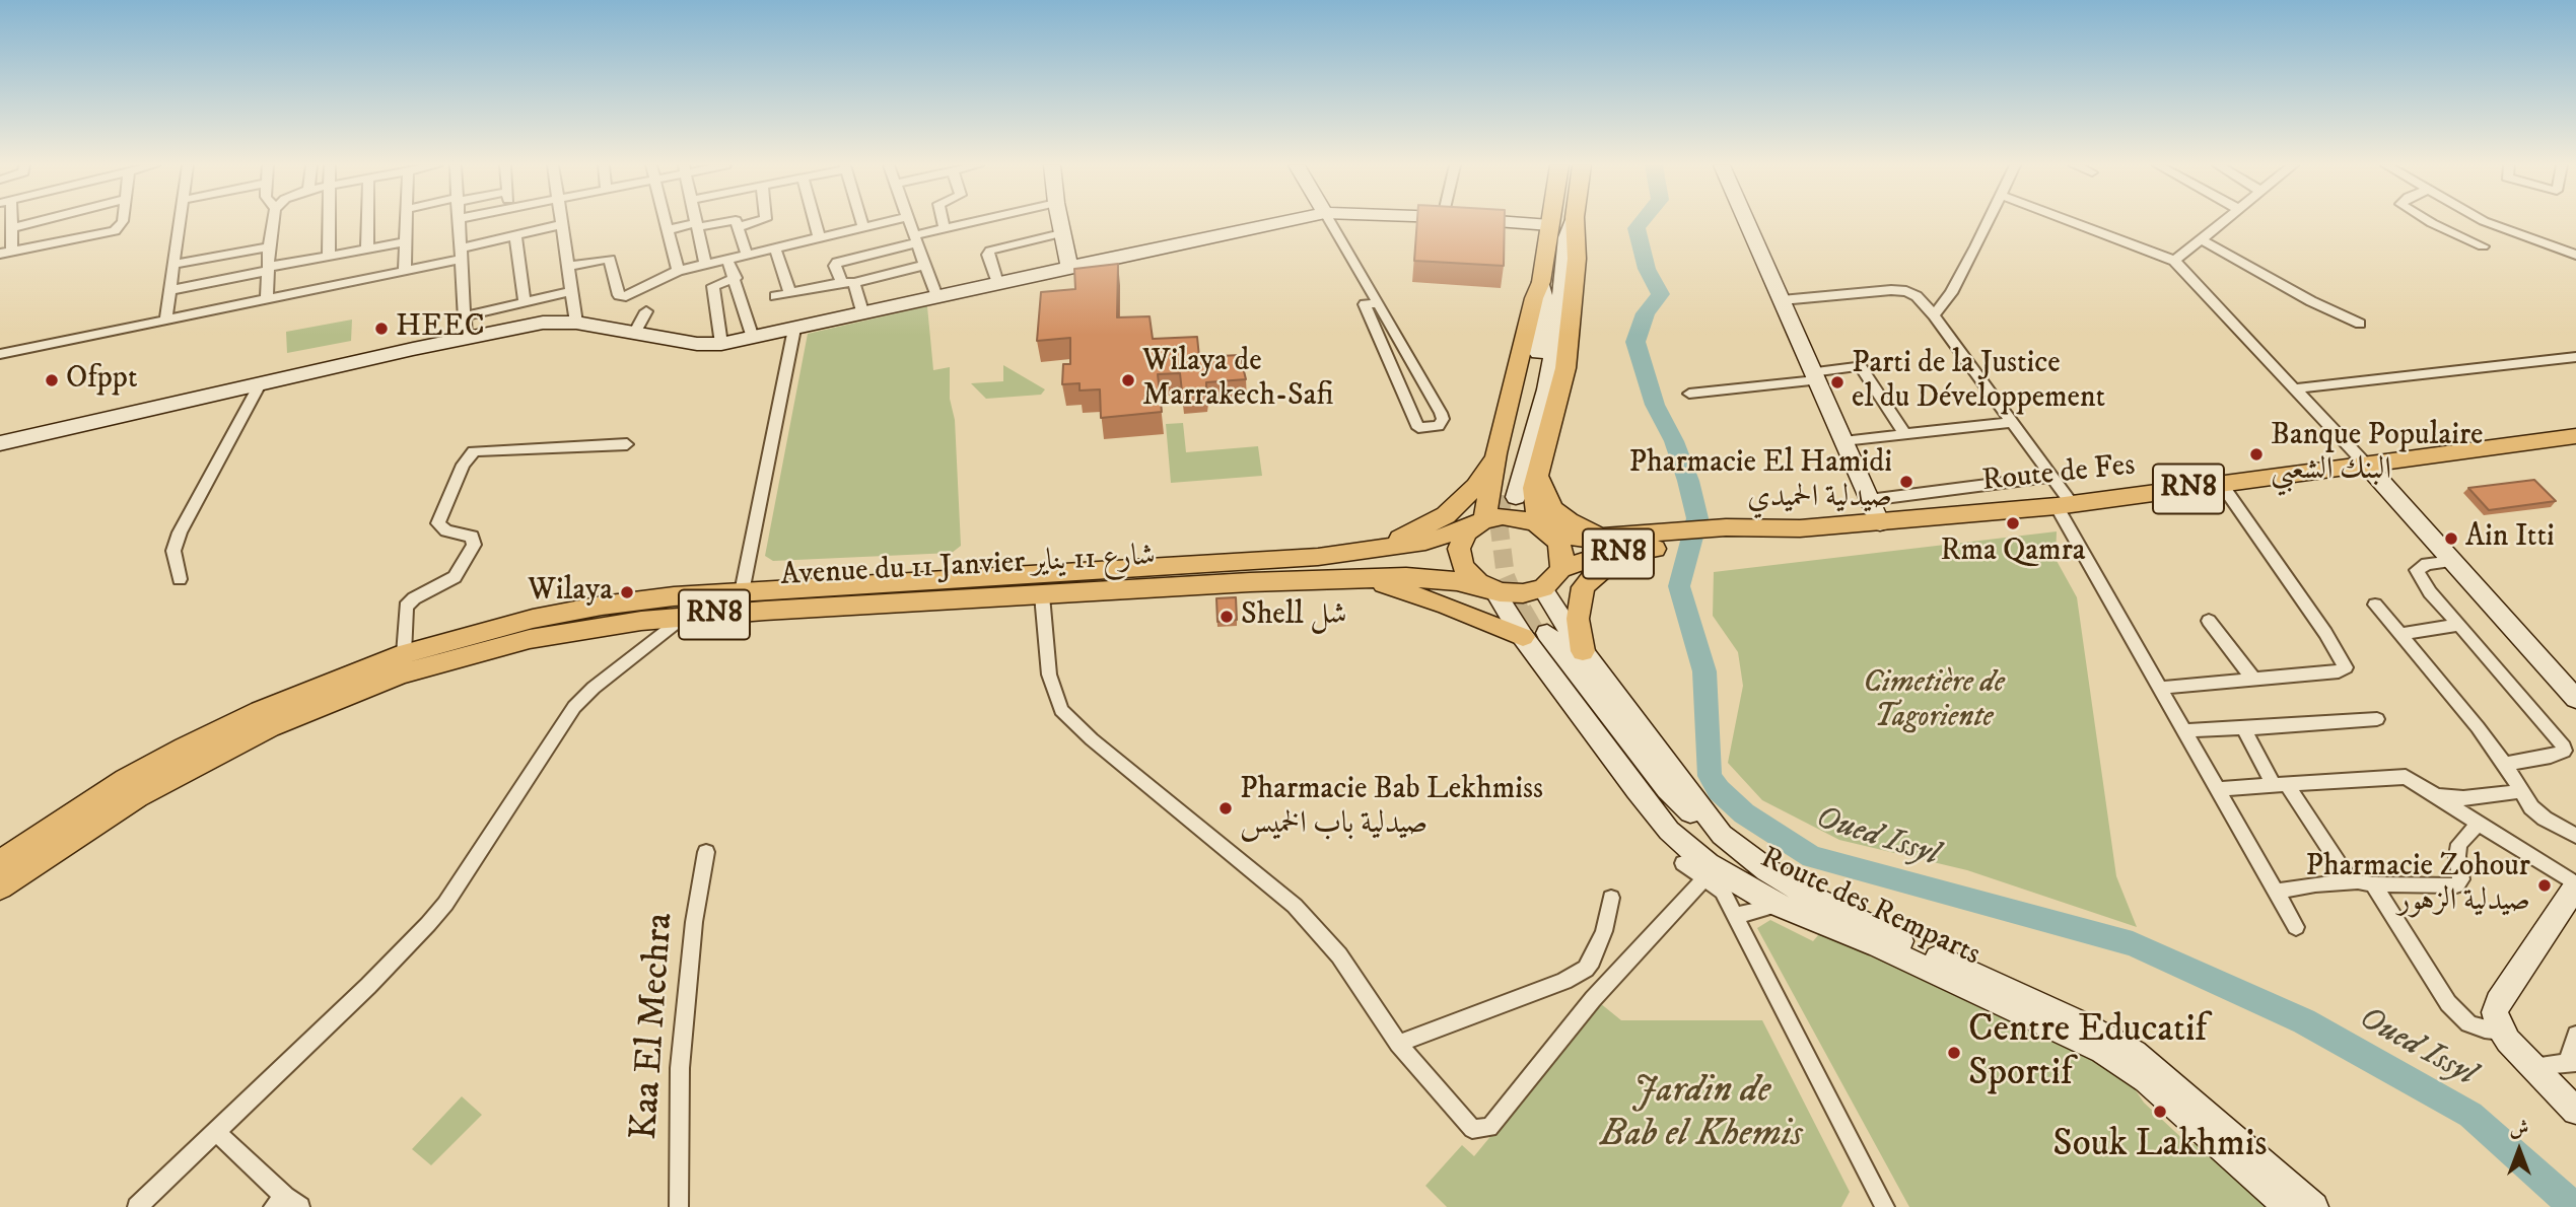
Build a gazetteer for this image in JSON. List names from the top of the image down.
{
  "streets": {
    "main road": ["Route de Fes", "RN8", "Avenue du 11 Janvier شارع 11 يناير"],
    "street": ["Route des Remparts", "Kaa El Mechra"]
  },
  "crossings": [
    ["Route de Fes", "RN8"],
    ["Route de Fes", "Avenue du 11 Janvier شارع 11 يناير"],
    ["Route de Fes", "Route des Remparts"],
    ["RN8", "Avenue du 11 Janvier شارع 11 يناير"],
    ["RN8", "Route des Remparts"],
    ["Avenue du 11 Janvier شارع 11 يناير", "Route des Remparts"]
  ],
  "water": ["Oued Issyl"],
  "parks": ["Cimetière de Tagoriente", "Jardin de Bab el Khemis"],
  "places": [
    "HEEC",
    "Ofppt",
    "Wilaya de Marrakech-Safi",
    "Parti de la Justice el du Développement",
    "Banque Populaire البنك الشعبي",
    "Pharmacie El Hamidi صيدلية الحميدي",
    "Rma Qamra",
    "Ain Itti",
    "Wilaya",
    "Shell شل",
    "Pharmacie Bab Lekhmiss صيدلية باب الخميس",
    "Pharmacie Zohour صيدلية الزهور",
    "Centre Educatif Sportif",
    "Souk Lakhmis"
  ],
  "north": "top"
}
